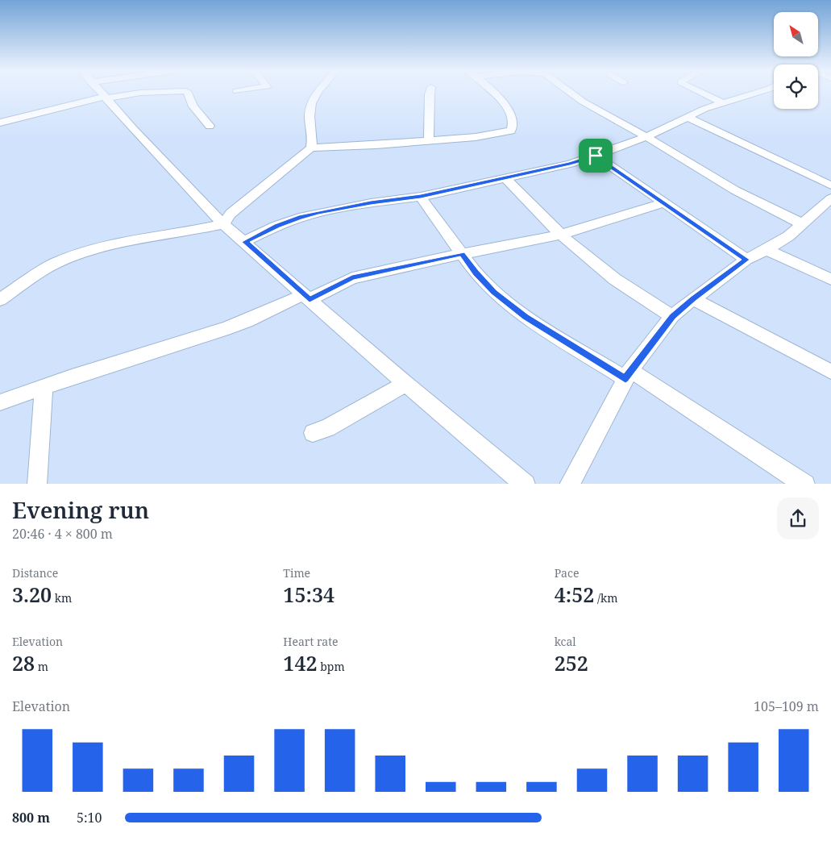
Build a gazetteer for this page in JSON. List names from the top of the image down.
{
  "north": "top left",
  "page": {
    "heading": ["Evening run", "20:46 · 4 × 800 m"],
    "stats": [
      ["Distance", "3.20 km"],
      ["Time", "15:34"],
      ["Pace", "4:52 /km"],
      ["Elevation", "28 m"],
      ["Heart rate", "142 bpm"],
      ["kcal", "252"]
    ],
    "chart": ["Elevation", "105–109 m"],
    "list": [
      {
        "name": "800 m",
        "note": "5:10"
      }
    ]
  }
}
